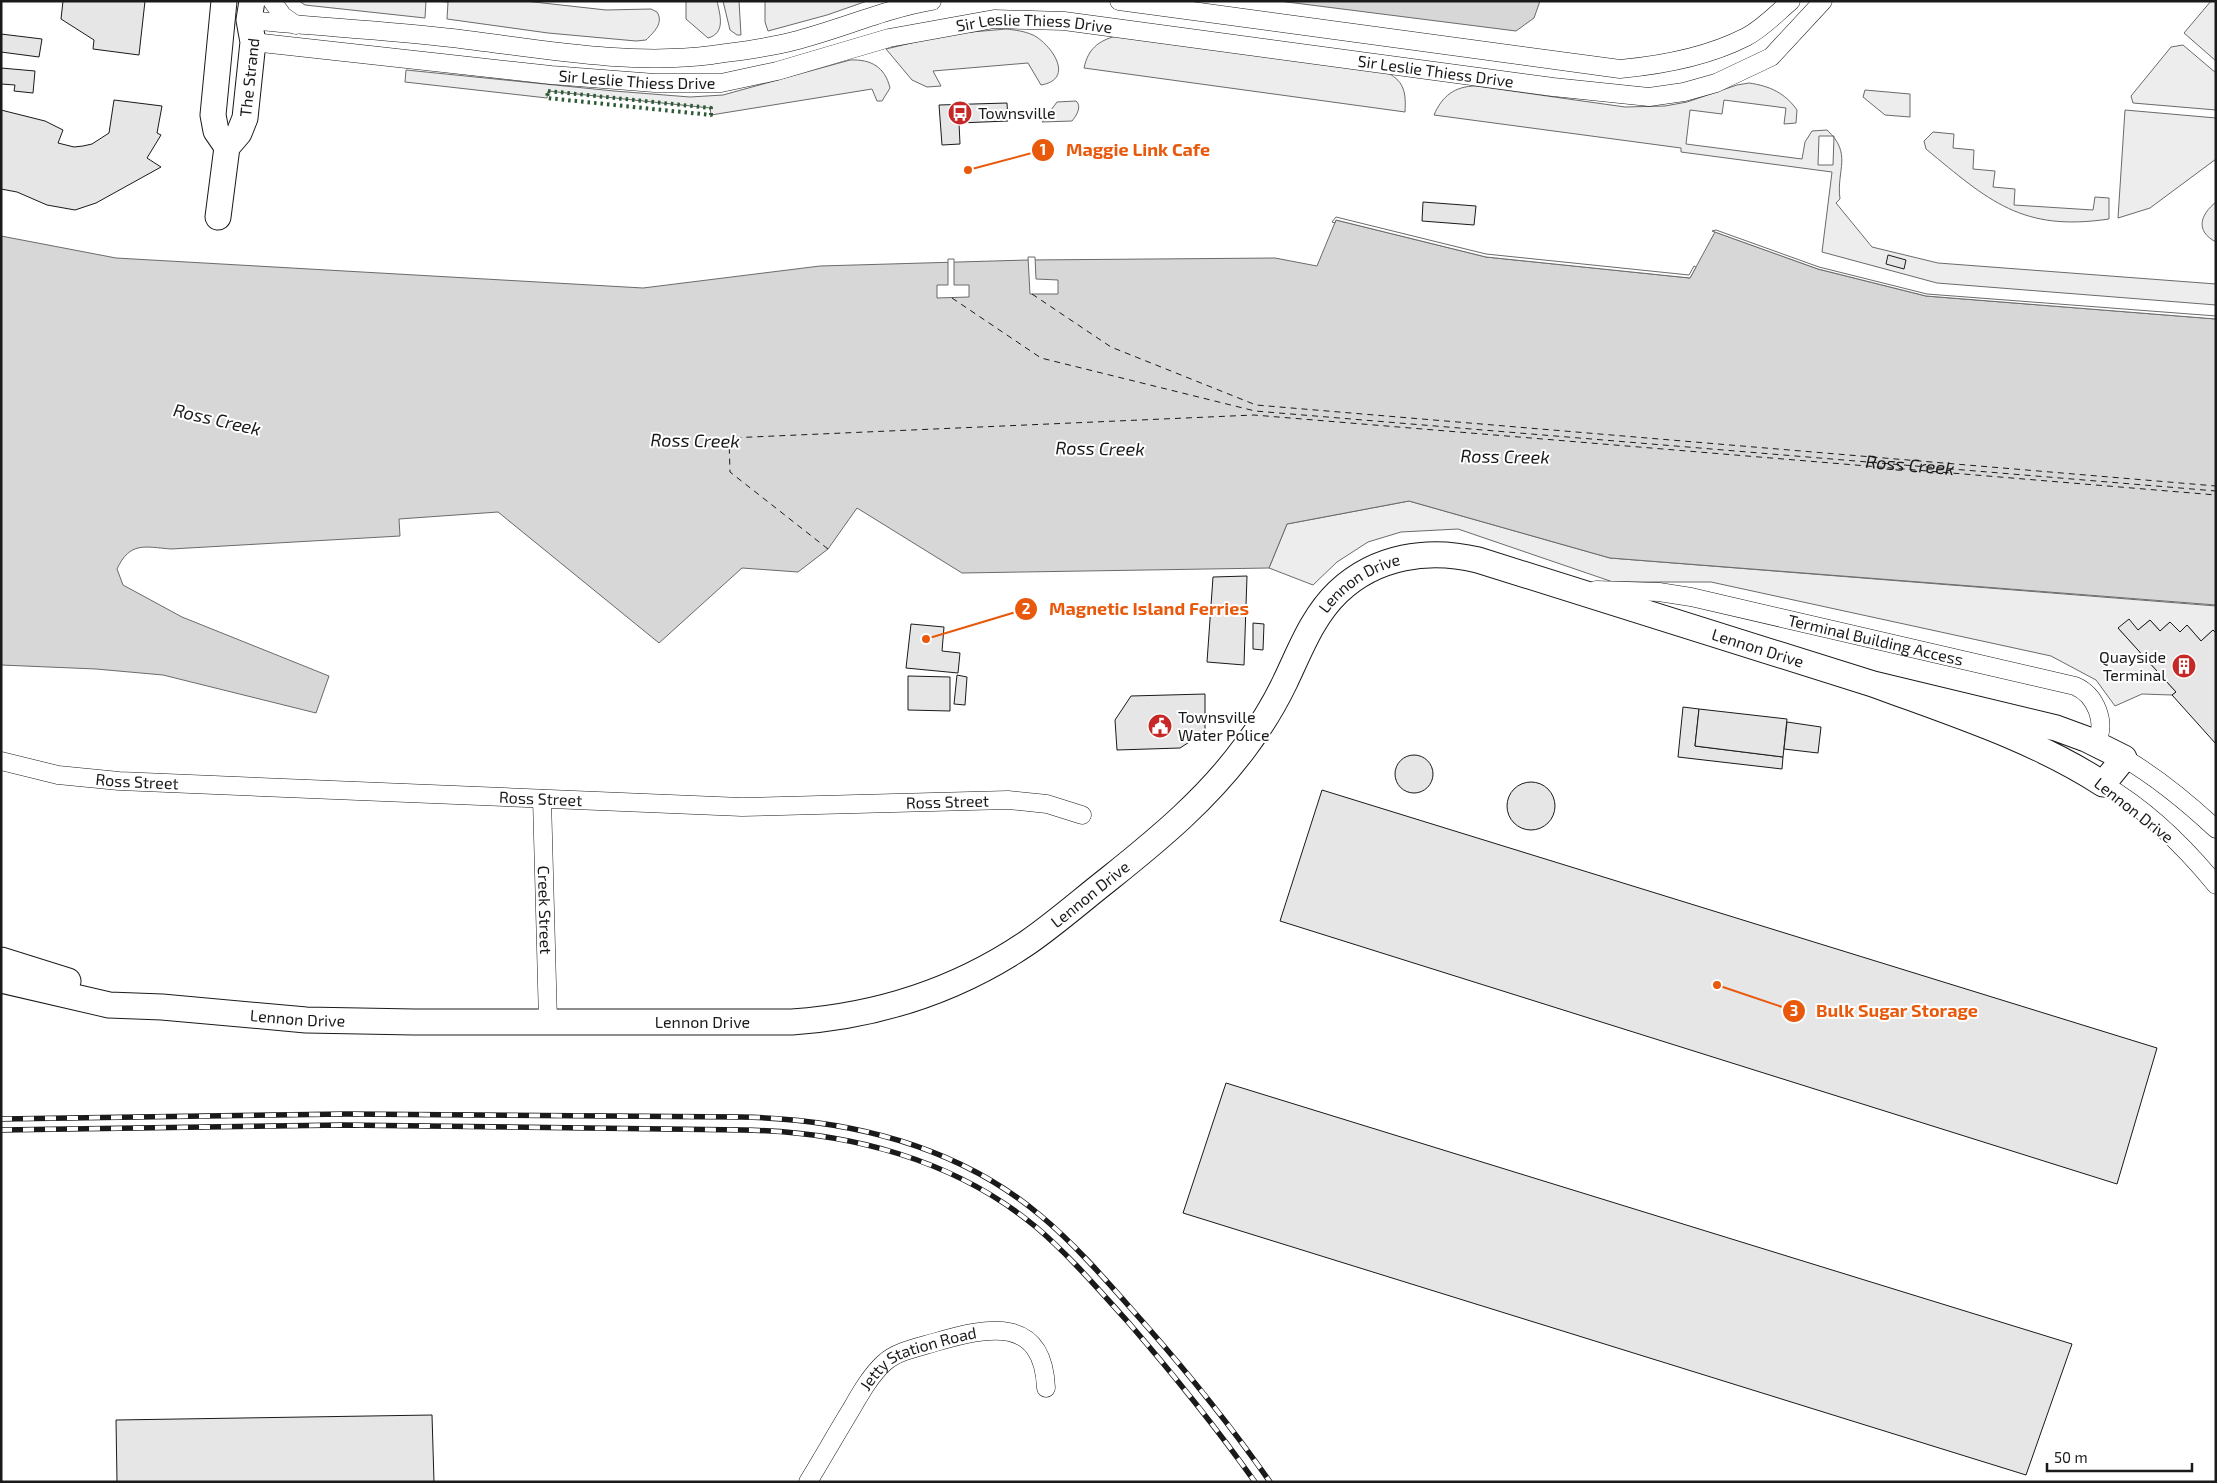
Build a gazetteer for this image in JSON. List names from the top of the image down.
{
  "streets": {
    "street": [
      "Sir Leslie Thiess Drive",
      "The Strand",
      "Lennon Drive",
      "Terminal Building Access",
      "Ross Street",
      "Creek Street",
      "Jetty Station Road"
    ]
  },
  "crossings": [
    ["Sir Leslie Thiess Drive", "The Strand"],
    ["Lennon Drive", "Terminal Building Access"],
    ["Lennon Drive", "Creek Street"],
    ["Ross Street", "Creek Street"]
  ],
  "water": ["Ross Creek"],
  "places": {
    "bus stop": ["Townsville"],
    "other": ["Maggie Link Cafe", "Magnetic Island Ferries", "Bulk Sugar Storage"],
    "building": ["Quayside Terminal"],
    "public building": ["Townsville Water Police"]
  },
  "scale_bar": "50 m"
}
